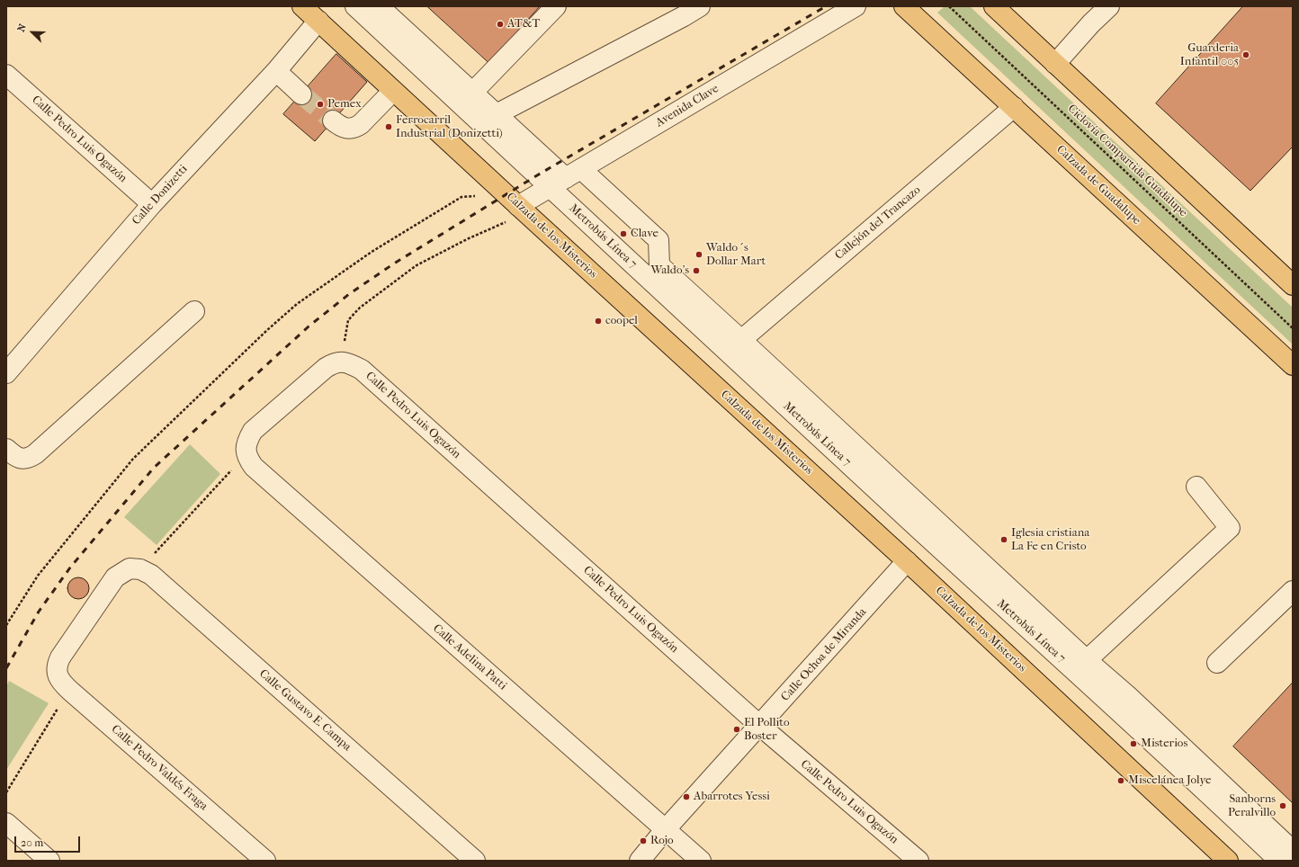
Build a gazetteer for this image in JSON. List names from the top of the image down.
{
  "streets": {
    "main road": ["Calzada de Guadalupe", "Calzada de los Misterios"],
    "street": [
      "Avenida Clave",
      "Calle Pedro Luis Ogazón",
      "Calle Donizetti",
      "Callejón del Trancazo",
      "Metrobús Línea 7",
      "Calle Ochoa de Miranda",
      "Calle Adelina Patti",
      "Calle Gustavo E. Campa",
      "Calle Pedro Valdés Fraga"
    ],
    "path": ["Ciclovía Compartida Guadalupe"]
  },
  "crossings": [
    ["Avenida Clave", "Calzada de los Misterios"],
    ["Avenida Clave", "Metrobús Línea 7"],
    ["Calle Pedro Luis Ogazón", "Calle Donizetti"],
    ["Calle Pedro Luis Ogazón", "Calle Ochoa de Miranda"],
    ["Calzada de Guadalupe", "Callejón del Trancazo"],
    ["Calle Donizetti", "Calzada de los Misterios"],
    ["Calzada de los Misterios", "Calle Ochoa de Miranda"],
    ["Calle Ochoa de Miranda", "Calle Adelina Patti"],
    ["Calle Gustavo E. Campa", "Calle Pedro Valdés Fraga"]
  ],
  "places": [
    "AT&T",
    "Guarderia Infantil 005",
    "Pemex",
    "Ferrocarril Industrial (Donizetti)",
    "Clave",
    "Waldo´s Dollar Mart",
    "Waldo's",
    "coopel",
    "Iglesia cristiana La Fe en Cristo",
    "El Pollito Boster",
    "Misterios",
    "Miscelánea Jolye",
    "Abarrotes Yessi",
    "Sanborns Peralvillo",
    "Rojo"
  ],
  "scale_bar": "20 m",
  "north": "top left"
}
